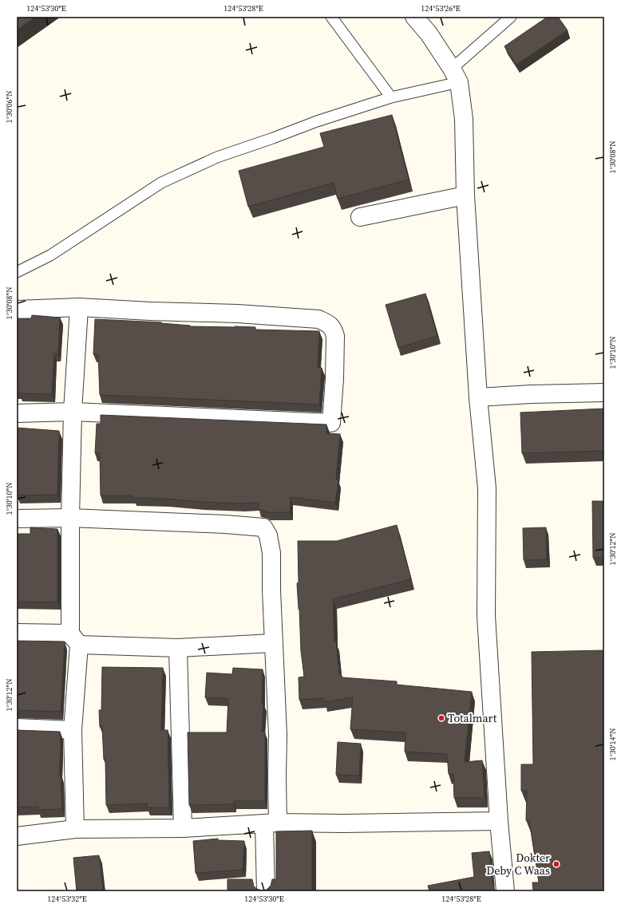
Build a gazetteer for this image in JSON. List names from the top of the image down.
{
  "places": ["Totalmart", "Dokter Deby C Waas"],
  "coordinates": [
    "124°53'30\"E",
    "124°53'28\"E",
    "124°53'26\"E",
    "1°30'06\"N",
    "1°30'08\"N",
    "1°30'10\"N",
    "1°30'12\"N",
    "1°30'14\"N",
    "124°53'32\"E"
  ]
}
